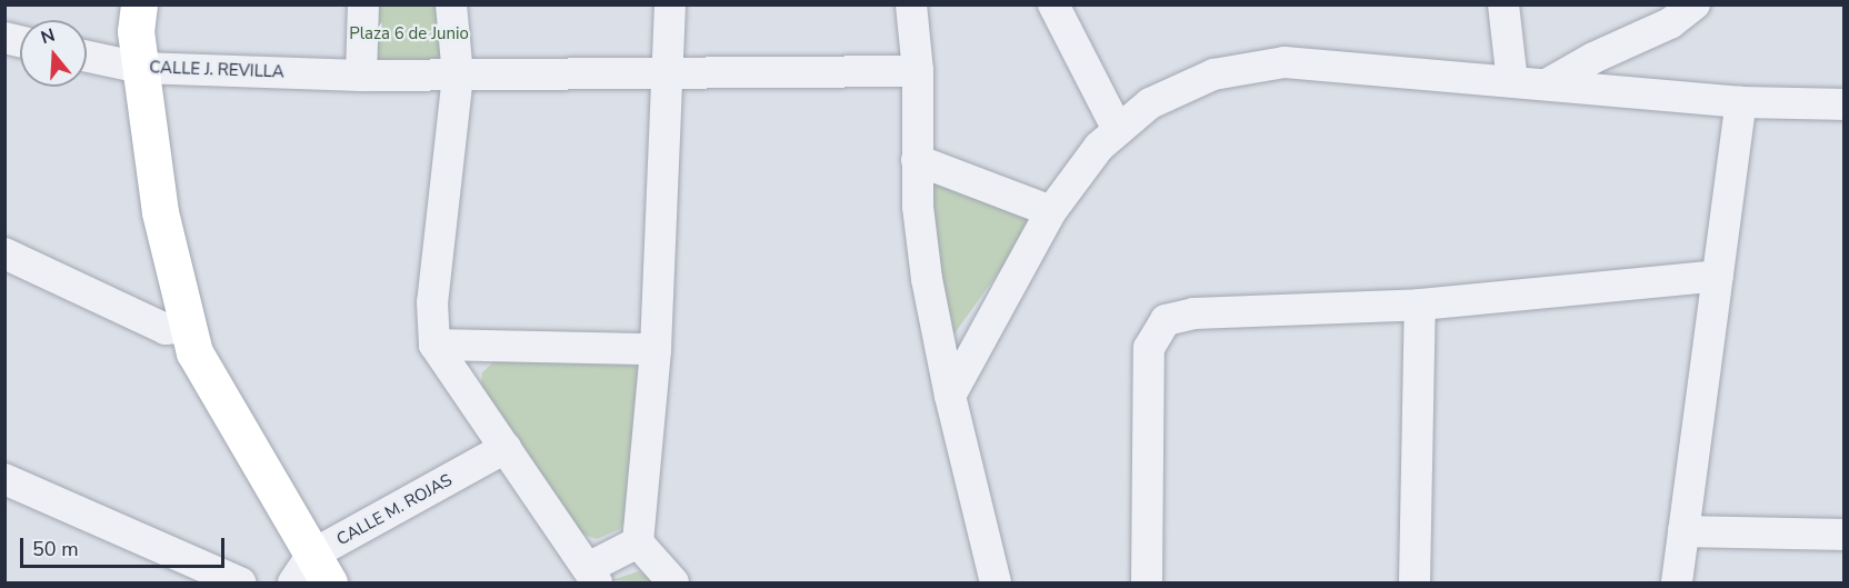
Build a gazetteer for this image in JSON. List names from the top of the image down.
{
  "streets": {
    "street": ["CALLE J. REVILLA", "CALLE M. ROJAS"]
  },
  "parks": ["Plaza 6 de Junio"],
  "scale_bar": "50 m",
  "north": "top"
}
